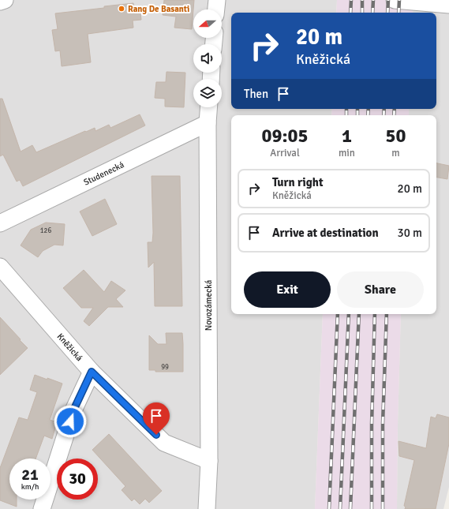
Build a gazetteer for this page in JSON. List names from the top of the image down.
{
  "streets": {
    "street": ["Studenecká", "Novozámecká", "Kněžická"]
  },
  "crossings": [
    ["Studenecká", "Novozámecká"],
    ["Novozámecká", "Kněžická"]
  ],
  "places": ["Rang De Basanti"],
  "house_numbers": ["126", "99"],
  "north": "left",
  "page": {
    "turn": ["20 m", "Kněžická"],
    "then": "Then",
    "eta": [
      "09:05",
      "Arrival",
      "1",
      "min",
      "50",
      "m"
    ],
    "list": [
      {
        "name": "Turn right",
        "note": "Kněžická",
        "value": "20 m"
      },
      {
        "name": "Arrive at destination",
        "value": "30 m"
      }
    ],
    "buttons": ["Exit", "Share"],
    "speed": "21 km/h",
    "limit": "30"
  }
}
